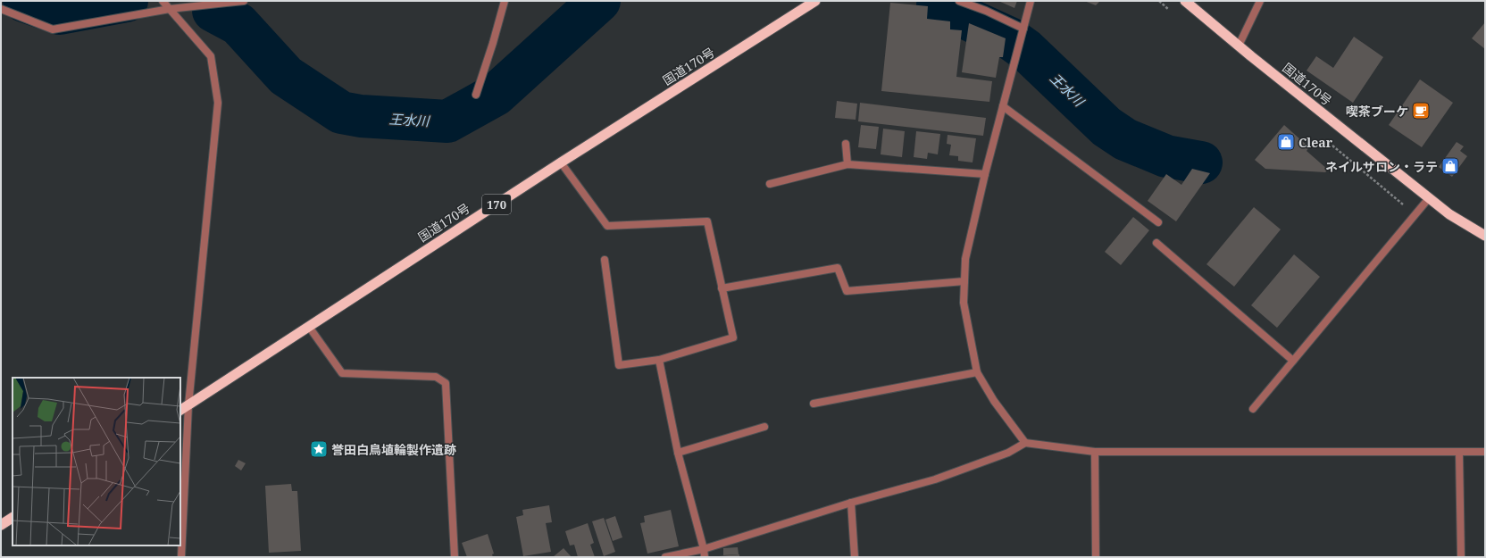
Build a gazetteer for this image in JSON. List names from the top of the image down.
{
  "streets": {
    "highway": ["国道170号", "170"]
  },
  "water": ["王水川"],
  "places": {
    "cafe": ["喫茶ブーケ"],
    "shop": ["Clear", "ネイルサロン・ラテ"],
    "place": ["誉田白鳥埴輪製作遺跡"]
  }
}
